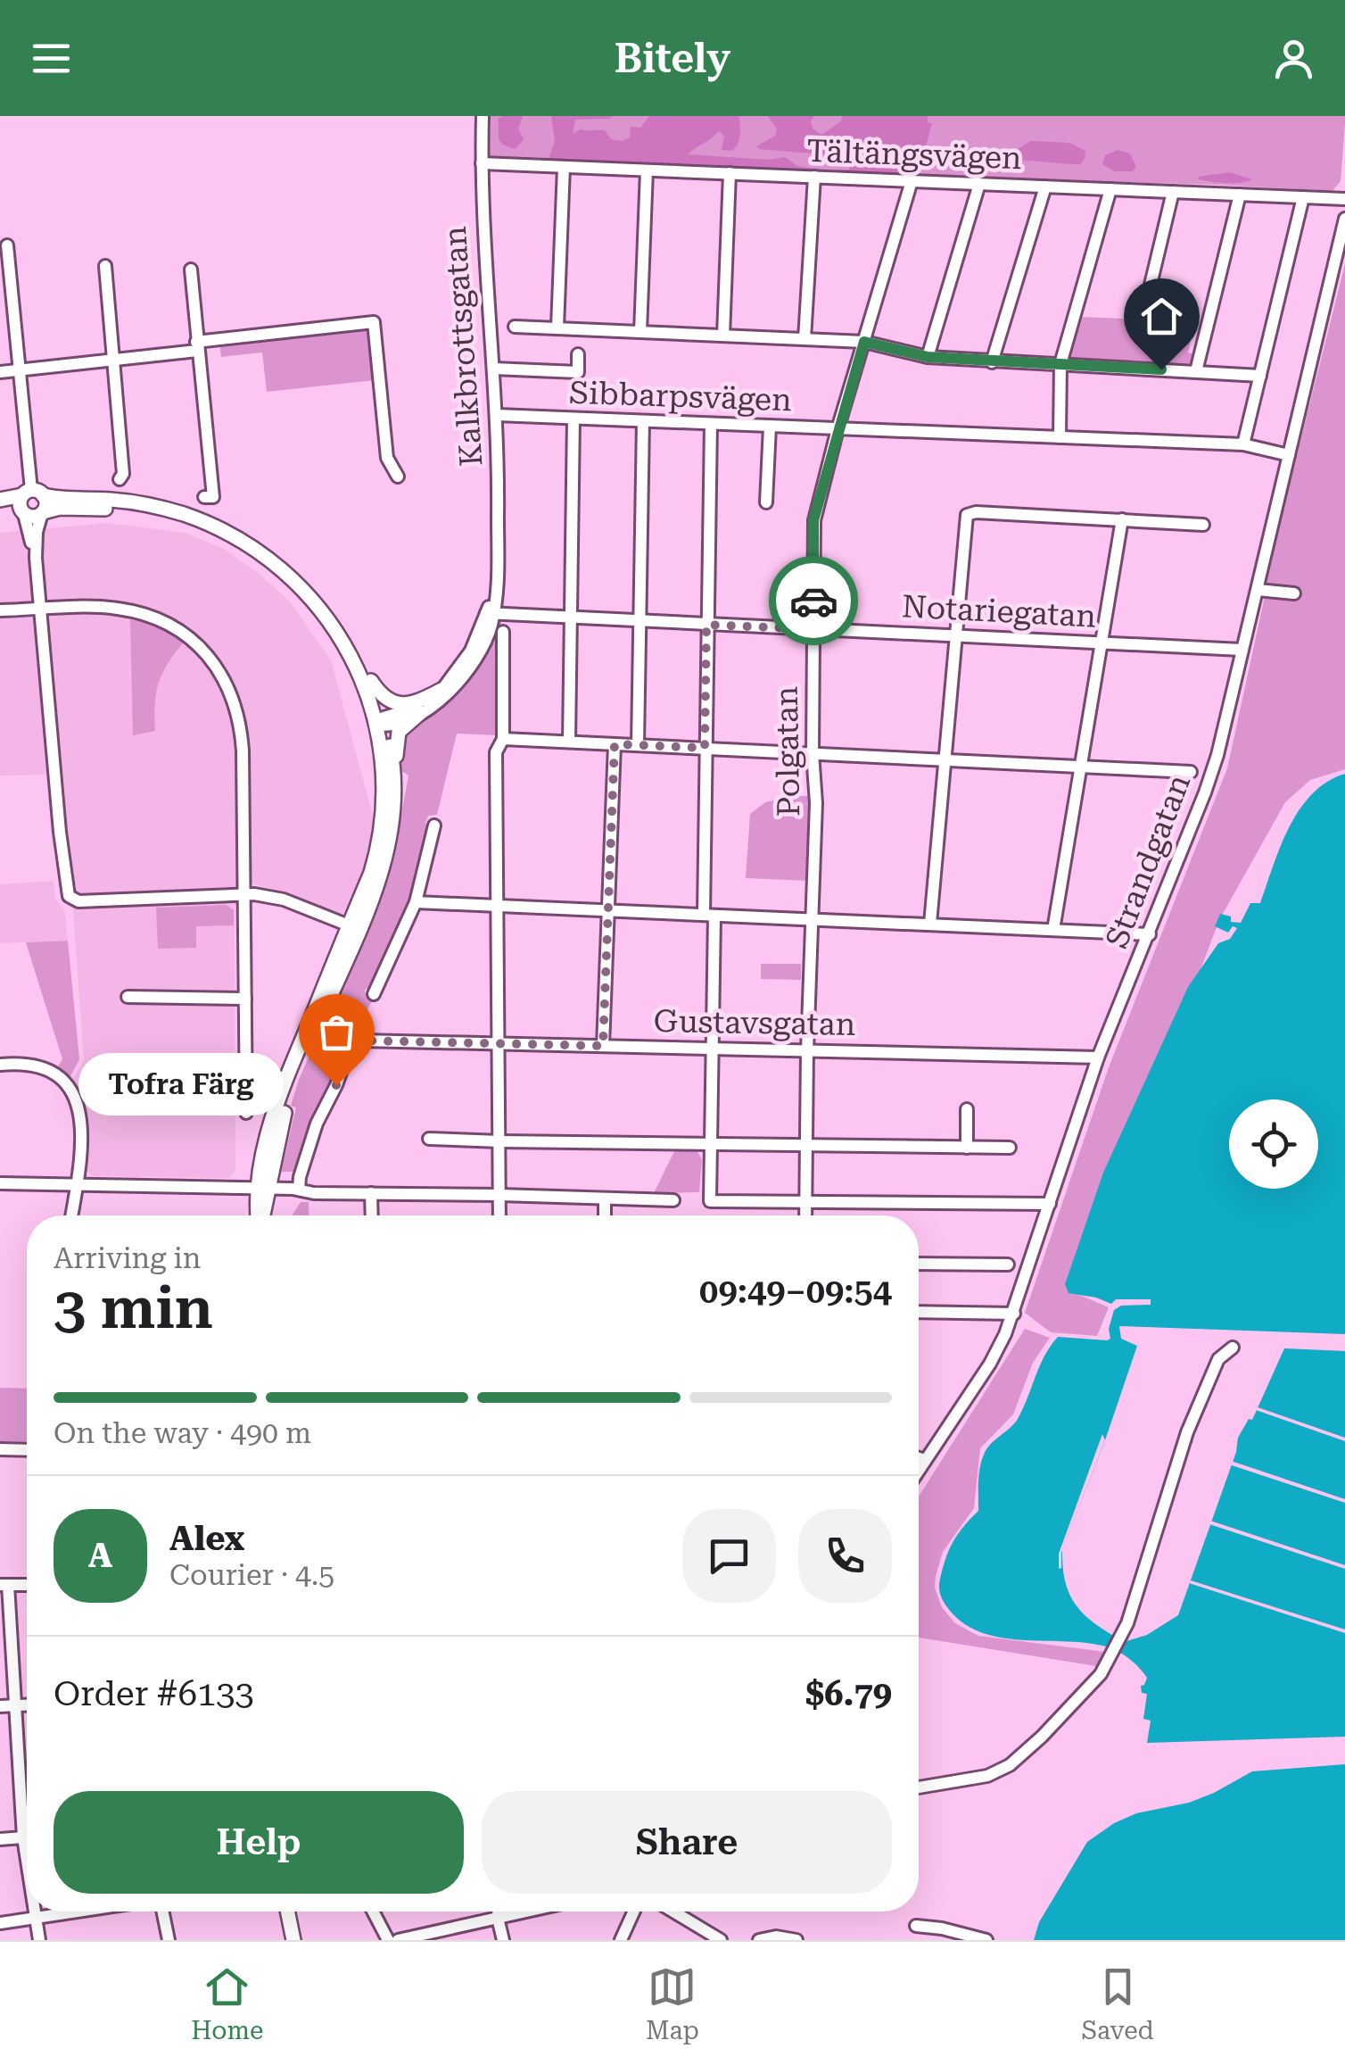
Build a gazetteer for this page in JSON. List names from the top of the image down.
{
  "streets": {
    "street": [
      "Tältängsvägen",
      "Kalkbrottsgatan",
      "Sibbarpsvägen",
      "Notariegatan",
      "Polgatan",
      "Strandgatan",
      "Gustavsgatan"
    ]
  },
  "crossings": [
    ["Tältängsvägen", "Kalkbrottsgatan"],
    ["Tältängsvägen", "Polgatan"],
    ["Kalkbrottsgatan", "Sibbarpsvägen"],
    ["Kalkbrottsgatan", "Notariegatan"],
    ["Sibbarpsvägen", "Polgatan"],
    ["Sibbarpsvägen", "Strandgatan"],
    ["Notariegatan", "Polgatan"],
    ["Notariegatan", "Strandgatan"],
    ["Polgatan", "Gustavsgatan"],
    ["Strandgatan", "Gustavsgatan"]
  ],
  "places": ["Tofra Färg"],
  "page": {
    "header": "Bitely",
    "bubble": "Tofra Färg",
    "heading": ["3 min", "Arriving in", "09:49–09:54"],
    "panel": [
      "Alex",
      "Courier · 4.5",
      "Order #6133",
      "$6.79"
    ],
    "bar": "On the way · 490 m",
    "round": "A",
    "buttons": ["Help", "Share"],
    "tabs": ["Home", "Map", "Saved"]
  }
}
